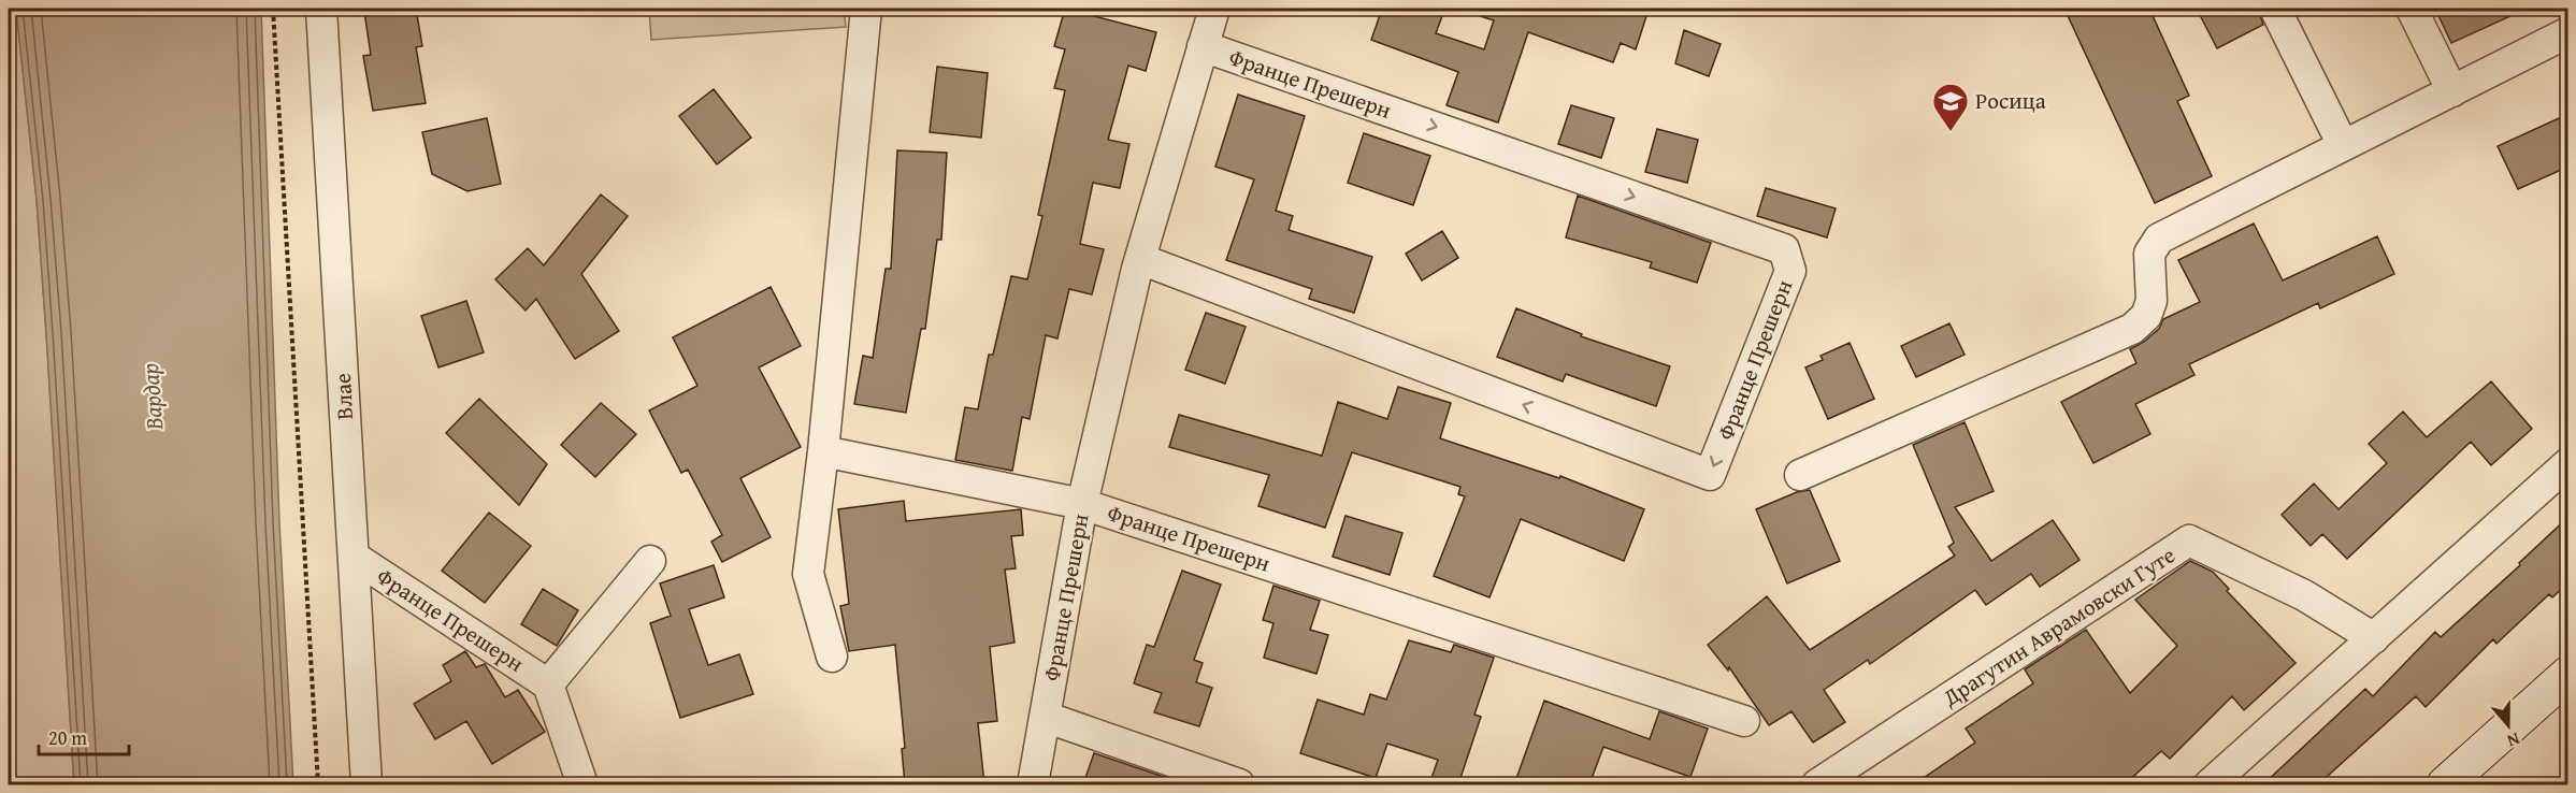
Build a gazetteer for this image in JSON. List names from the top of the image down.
{
  "streets": {
    "street": [
      "Францe Прешерн",
      "Влае",
      "Франце Прешерн",
      "Драгутин Аврамовски Гуте"
    ]
  },
  "crossings": [
    ["Францe Прешерн", "Франце Прешерн"],
    ["Влае", "Франце Прешерн"]
  ],
  "water": ["Вардар"],
  "places": {
    "school or university": ["Росица"]
  },
  "scale_bar": "20 m",
  "north": "bottom"
}
